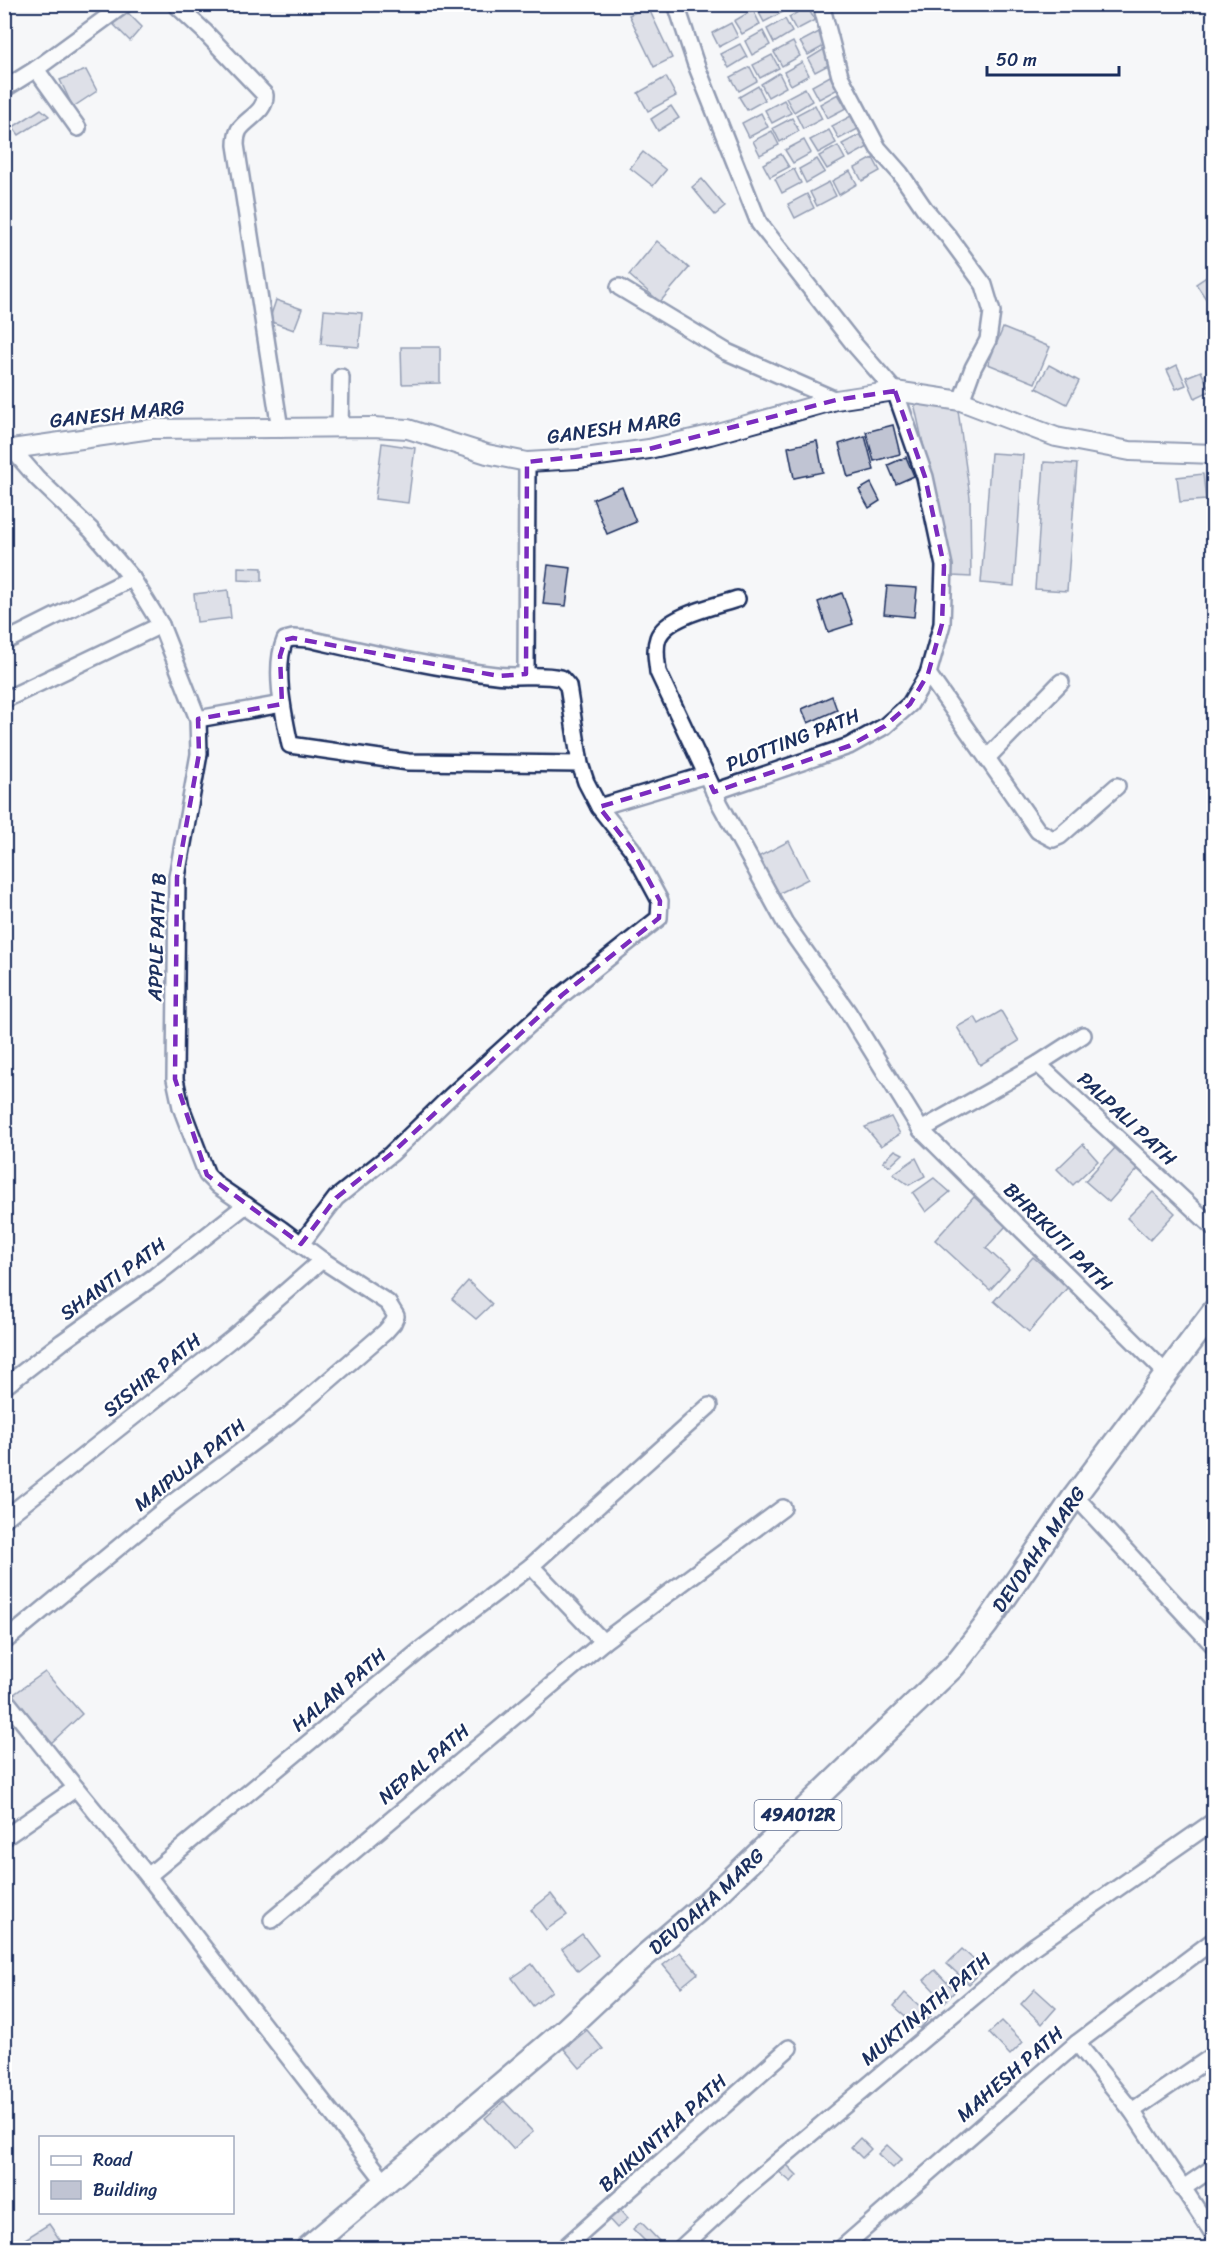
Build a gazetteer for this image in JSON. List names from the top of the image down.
{
  "streets": {
    "main road": ["DEVDAHA MARG", "49A012R"],
    "street": [
      "GANESH MARG",
      "PLOTTING PATH",
      "APPLE PATH B",
      "PALPALI PATH",
      "BHRIKUTI PATH",
      "SHANTI PATH",
      "SISHIR PATH",
      "MAIPUJA PATH",
      "HALAN PATH",
      "NEPAL PATH",
      "MUKTINATH PATH",
      "MAHESH PATH",
      "BAIKUNTHA PATH"
    ]
  },
  "crossings": [
    ["GANESH MARG", "PLOTTING PATH"],
    ["GANESH MARG", "APPLE PATH B"],
    ["PLOTTING PATH", "BHRIKUTI PATH"],
    ["APPLE PATH B", "SHANTI PATH"],
    ["APPLE PATH B", "SISHIR PATH"],
    ["APPLE PATH B", "MAIPUJA PATH"],
    ["BHRIKUTI PATH", "DEVDAHA MARG"]
  ],
  "legend": ["Road", "Building"],
  "scale_bar": "50 m"
}
